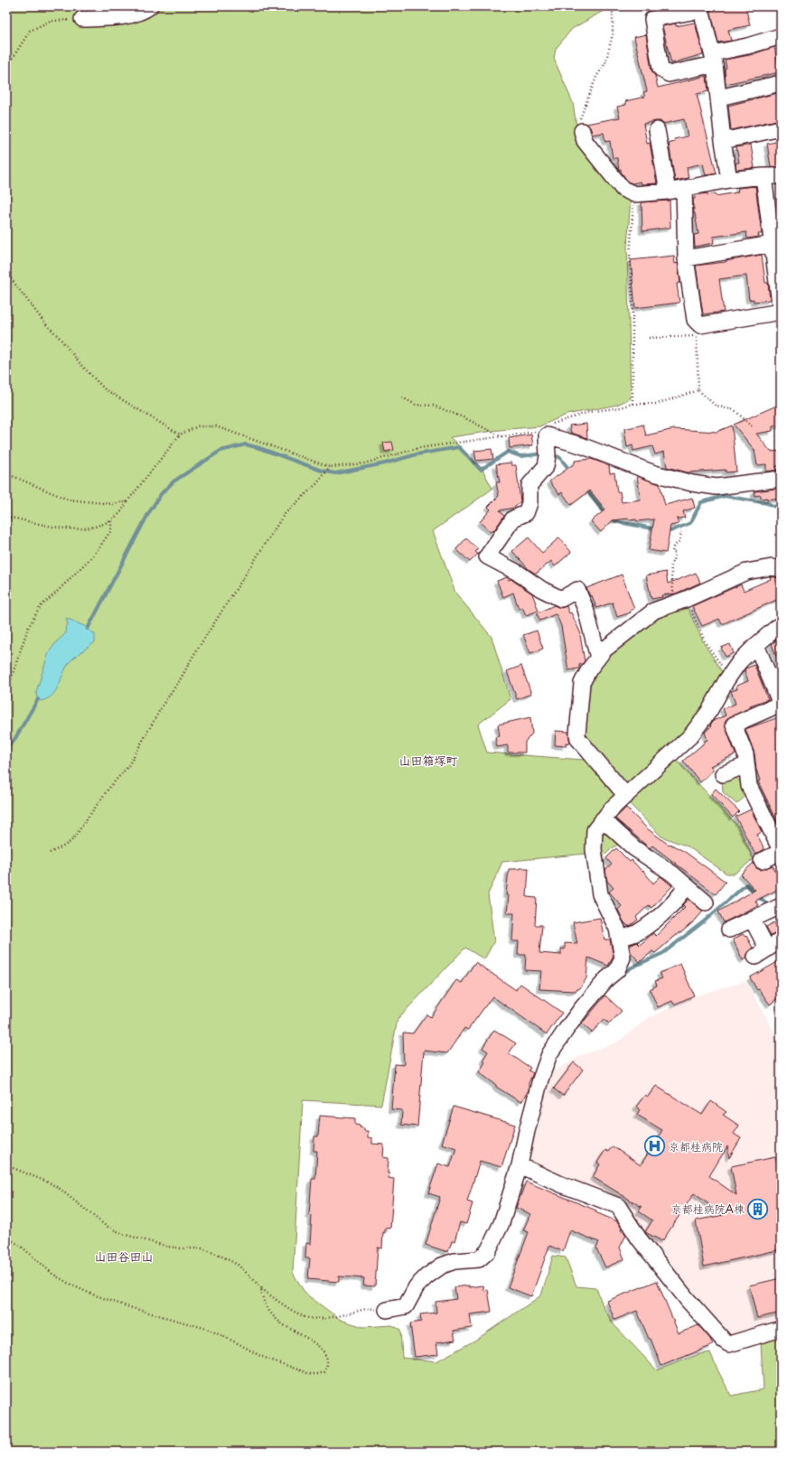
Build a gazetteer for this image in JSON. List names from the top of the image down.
{
  "districts": ["山田箱塚町", "山田谷田山"],
  "places": {
    "hospital": ["京都桂病院"],
    "building": ["京都桂病院A棟"]
  }
}
